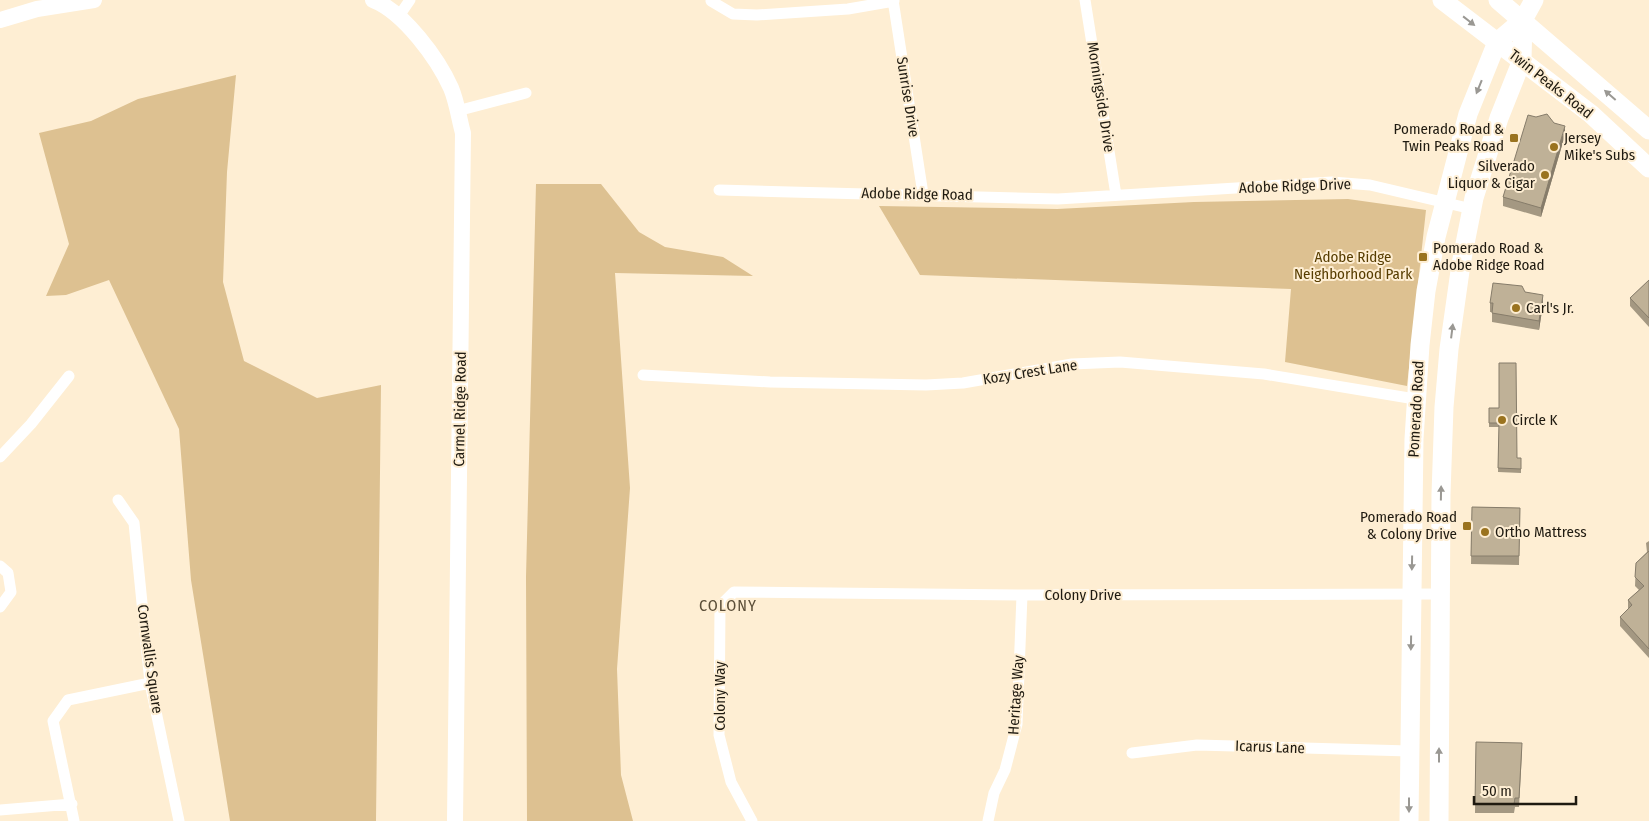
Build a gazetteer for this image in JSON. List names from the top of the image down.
{
  "streets": {
    "main road": ["Twin Peaks Road", "Pomerado Road"],
    "street": [
      "Sunrise Drive",
      "Morningside Drive",
      "Adobe Ridge Drive",
      "Adobe Ridge Road",
      "Kozy Crest Lane",
      "Carmel Ridge Road",
      "Colony Drive",
      "Cornwallis Square",
      "Heritage Way",
      "Colony Way",
      "Icarus Lane"
    ]
  },
  "crossings": [
    ["Twin Peaks Road", "Pomerado Road"],
    ["Sunrise Drive", "Adobe Ridge Road"],
    ["Morningside Drive", "Adobe Ridge Drive"],
    ["Morningside Drive", "Adobe Ridge Road"],
    ["Adobe Ridge Drive", "Adobe Ridge Road"],
    ["Adobe Ridge Drive", "Pomerado Road"],
    ["Kozy Crest Lane", "Pomerado Road"],
    ["Pomerado Road", "Colony Drive"],
    ["Pomerado Road", "Icarus Lane"],
    ["Colony Drive", "Heritage Way"],
    ["Colony Drive", "Colony Way"]
  ],
  "districts": ["COLONY"],
  "parks": ["Adobe Ridge Neighborhood Park"],
  "places": {
    "transit": ["Pomerado Road & Twin Peaks Road", "Pomerado Road & Adobe Ridge Road", "Pomerado Road & Colony Drive"],
    "other": [
      "Jersey Mike's Subs",
      "Silverado Liquor & Cigar",
      "Carl's Jr.",
      "Circle K",
      "Ortho Mattress"
    ]
  },
  "scale_bar": "50 m"
}
